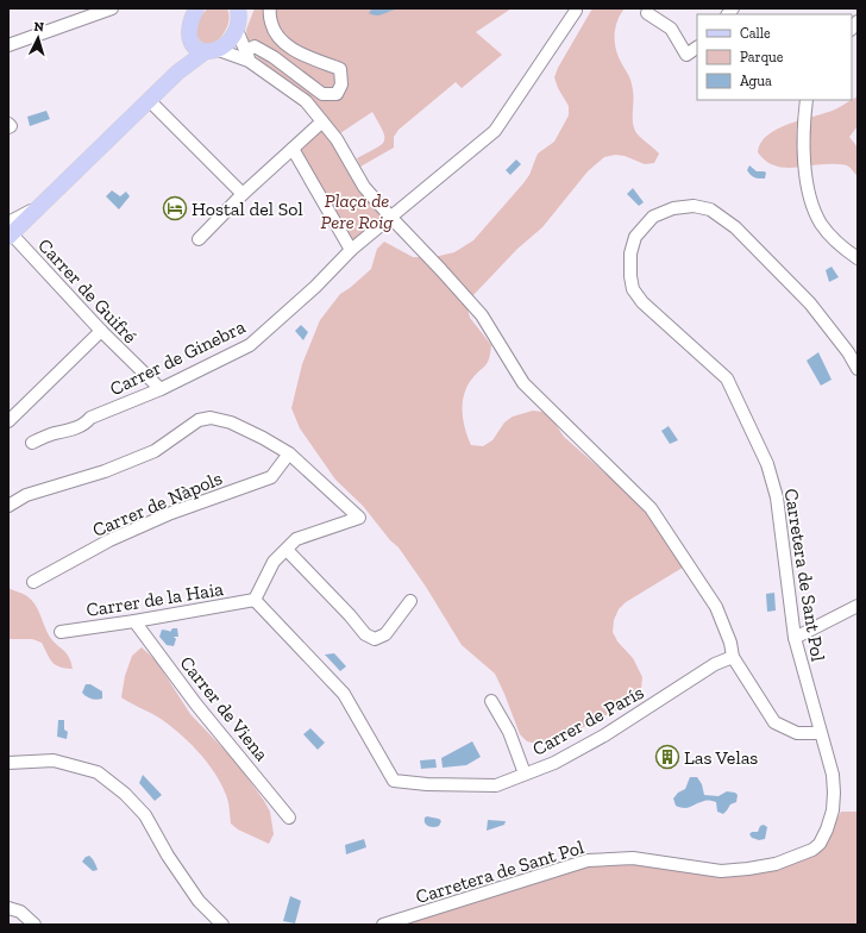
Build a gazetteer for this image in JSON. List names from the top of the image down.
{
  "streets": {
    "street": [
      "Carrer de Guifré",
      "Carrer de Ginebra",
      "Carrer de Nàpols",
      "Carretera de Sant Pol",
      "Carrer de la Haia",
      "Carrer de Viena",
      "Carrer de París"
    ]
  },
  "crossings": [
    ["Carrer de Guifré", "Carrer de Ginebra"],
    ["Carrer de la Haia", "Carrer de Viena"],
    ["Carrer de la Haia", "Carrer de París"]
  ],
  "parks": ["Plaça de Pere Roig"],
  "places": {
    "hotel": ["Hostal del Sol"],
    "building": ["Las Velas"]
  },
  "legend": ["Calle", "Parque", "Agua"],
  "north": "top"
}
